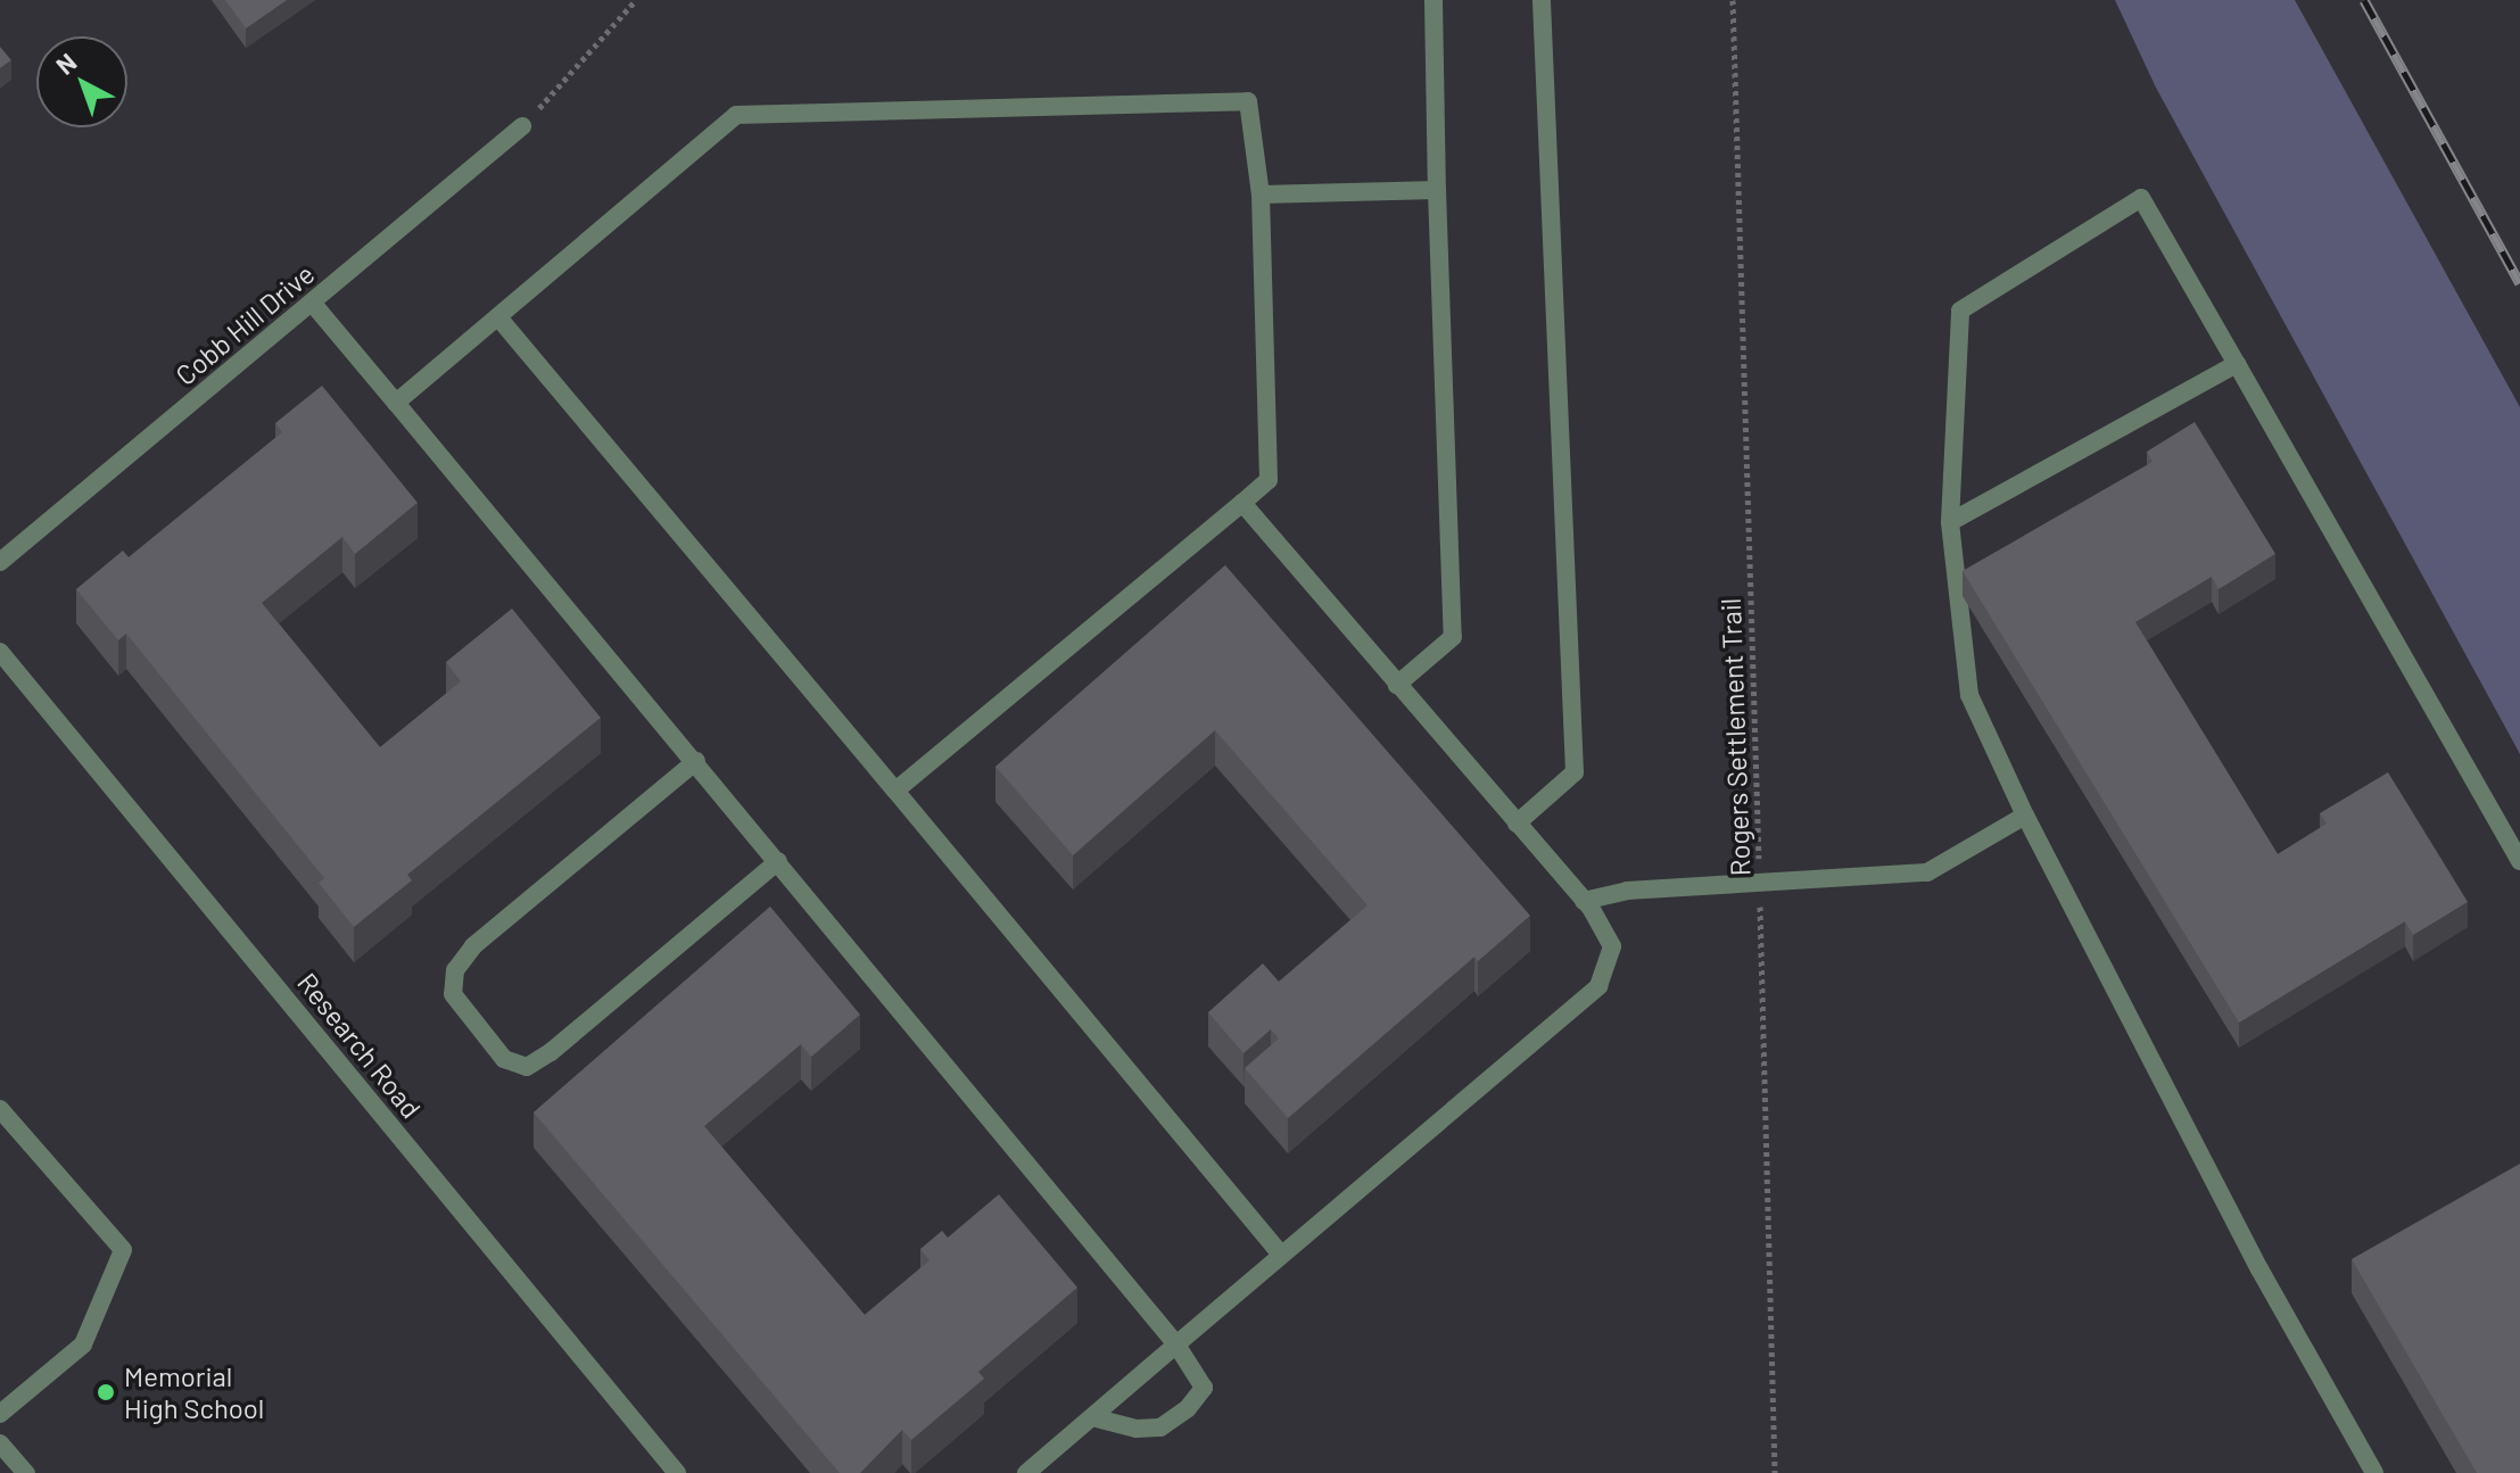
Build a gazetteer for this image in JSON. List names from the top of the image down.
{
  "streets": {
    "street": ["Cobb Hill Drive", "Research Road"],
    "path": ["Rogers Settlement Trail"]
  },
  "places": ["Memorial High School"],
  "north": "top left"
}
